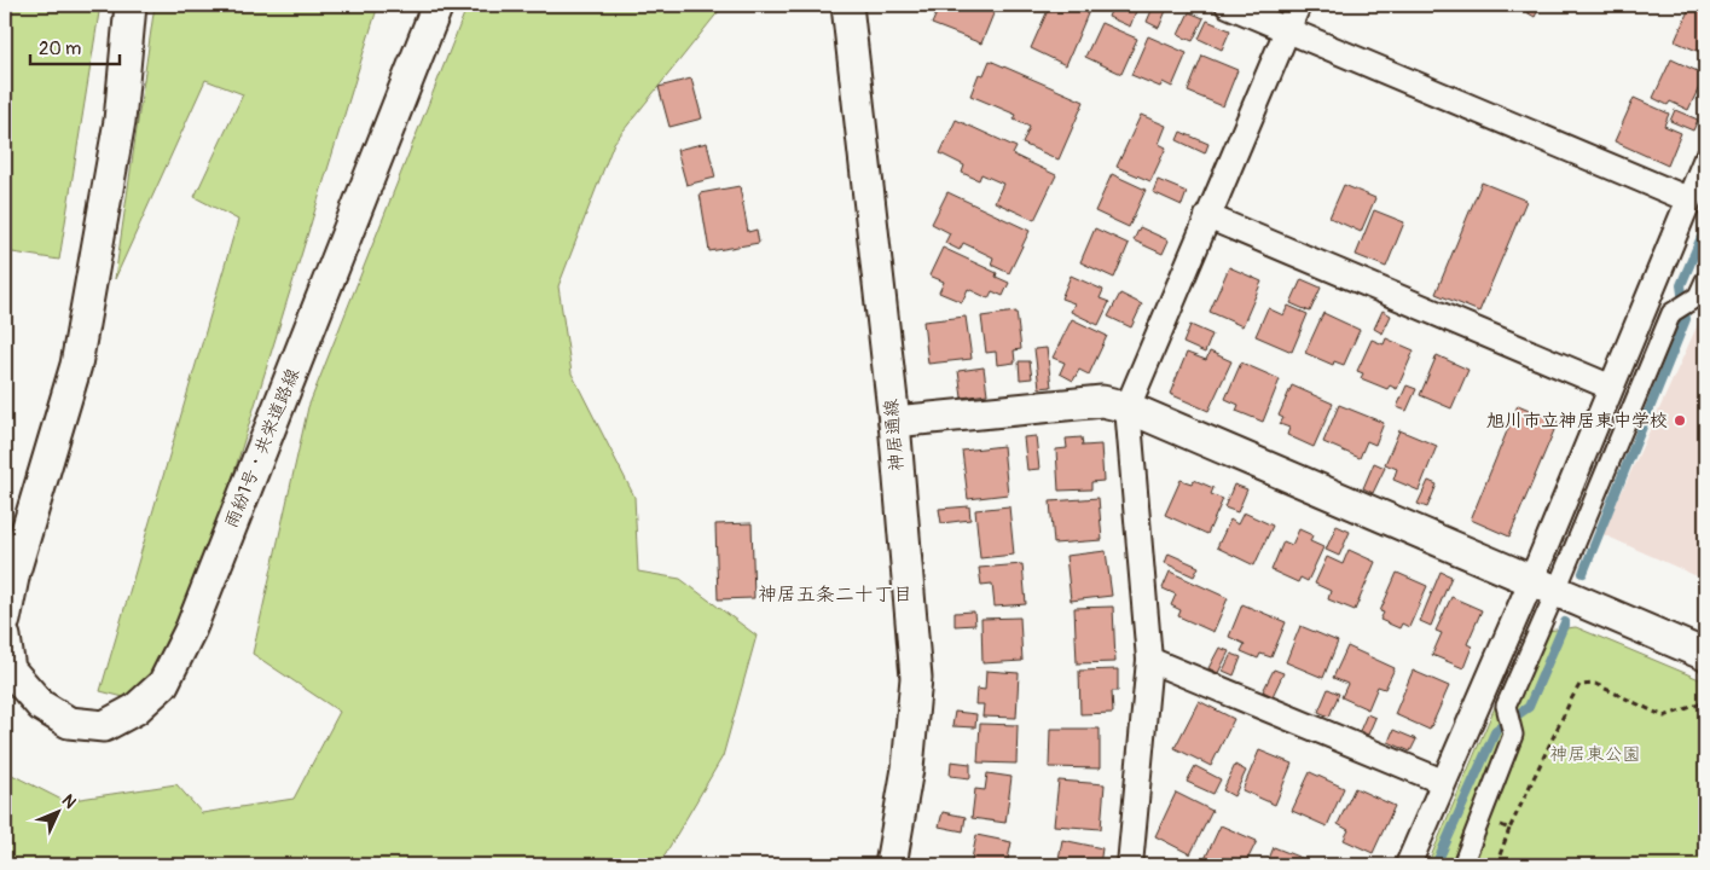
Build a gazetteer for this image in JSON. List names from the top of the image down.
{
  "streets": {
    "street": ["神居通線", "雨紛1号・共栄道路線"]
  },
  "districts": ["神居五条二十丁目"],
  "parks": ["神居東公園"],
  "places": ["旭川市立神居東中学校"],
  "scale_bar": "20 m",
  "north": "top right"
}
